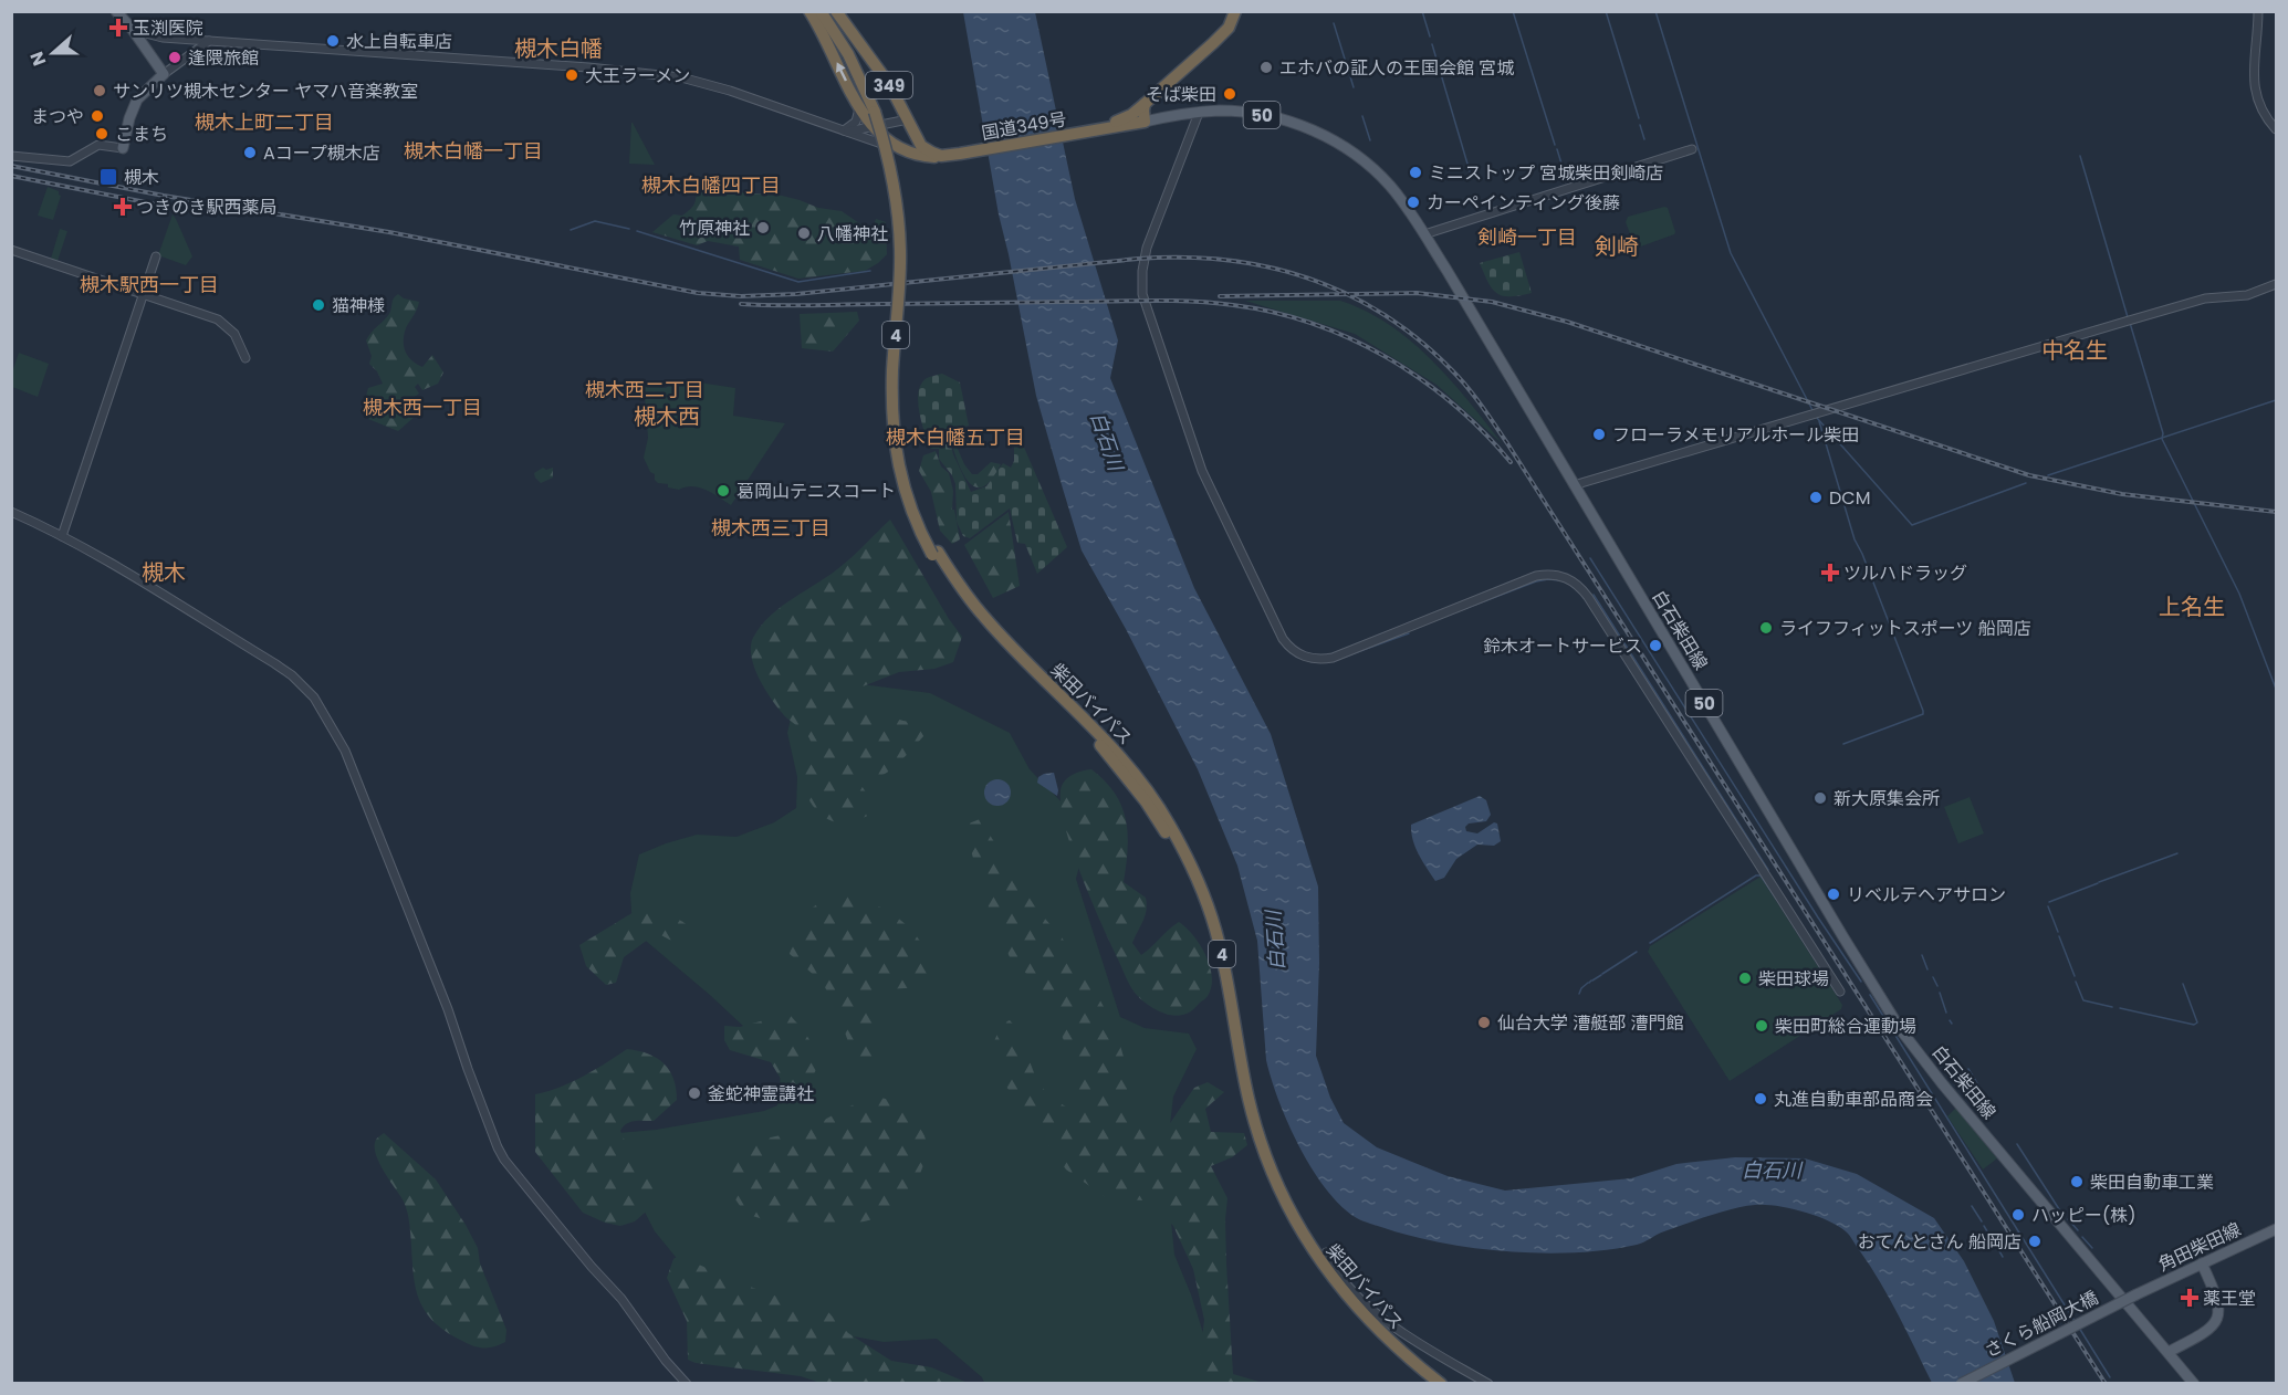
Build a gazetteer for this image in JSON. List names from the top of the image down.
{
  "streets": {
    "highway": [
      "349",
      "国道349号",
      "4",
      "柴田バイパス"
    ],
    "main road": [
      "50",
      "白石柴田線",
      "角田柴田線",
      "さくら船岡大橋"
    ]
  },
  "crossings": [
    ["349", "国道349号"],
    ["国道349号", "白石柴田線"],
    ["角田柴田線", "さくら船岡大橋"]
  ],
  "districts": [
    "槻木白幡",
    "槻木上町二丁目",
    "槻木白幡一丁目",
    "槻木白幡四丁目",
    "剣崎一丁目",
    "剣崎",
    "槻木駅西一丁目",
    "中名生",
    "槻木西二丁目",
    "槻木西一丁目",
    "槻木西",
    "槻木白幡五丁目",
    "槻木西三丁目",
    "槻木",
    "上名生"
  ],
  "water": ["白石川"],
  "places": {
    "health": [
      "玉渕医院",
      "つきのき駅西薬局",
      "ツルハドラッグ",
      "薬王堂"
    ],
    "other": [
      "水上自転車店",
      "逢隈旅館",
      "エホバの証人の王国会館 宮城",
      "大王ラーメン",
      "サンリツ槻木センター ヤマハ音楽教室",
      "そば柴田",
      "まつや",
      "こまち",
      "Aコープ槻木店",
      "ミニストップ 宮城柴田剣崎店",
      "カーペインティング後藤",
      "竹原神社",
      "八幡神社",
      "猫神様",
      "フローラメモリアルホール柴田",
      "葛岡山テニスコート",
      "DCM",
      "ライフフィットスポーツ 船岡店",
      "鈴木オートサービス",
      "新大原集会所",
      "リベルテヘアサロン",
      "柴田球場",
      "仙台大学 漕艇部 漕門館",
      "柴田町総合運動場",
      "釜蛇神霊講社",
      "丸進自動車部品商会",
      "柴田自動車工業",
      "ハッピー(株)",
      "おてんとさん 船岡店"
    ],
    "transit": ["槻木"]
  },
  "north": "left"
}
